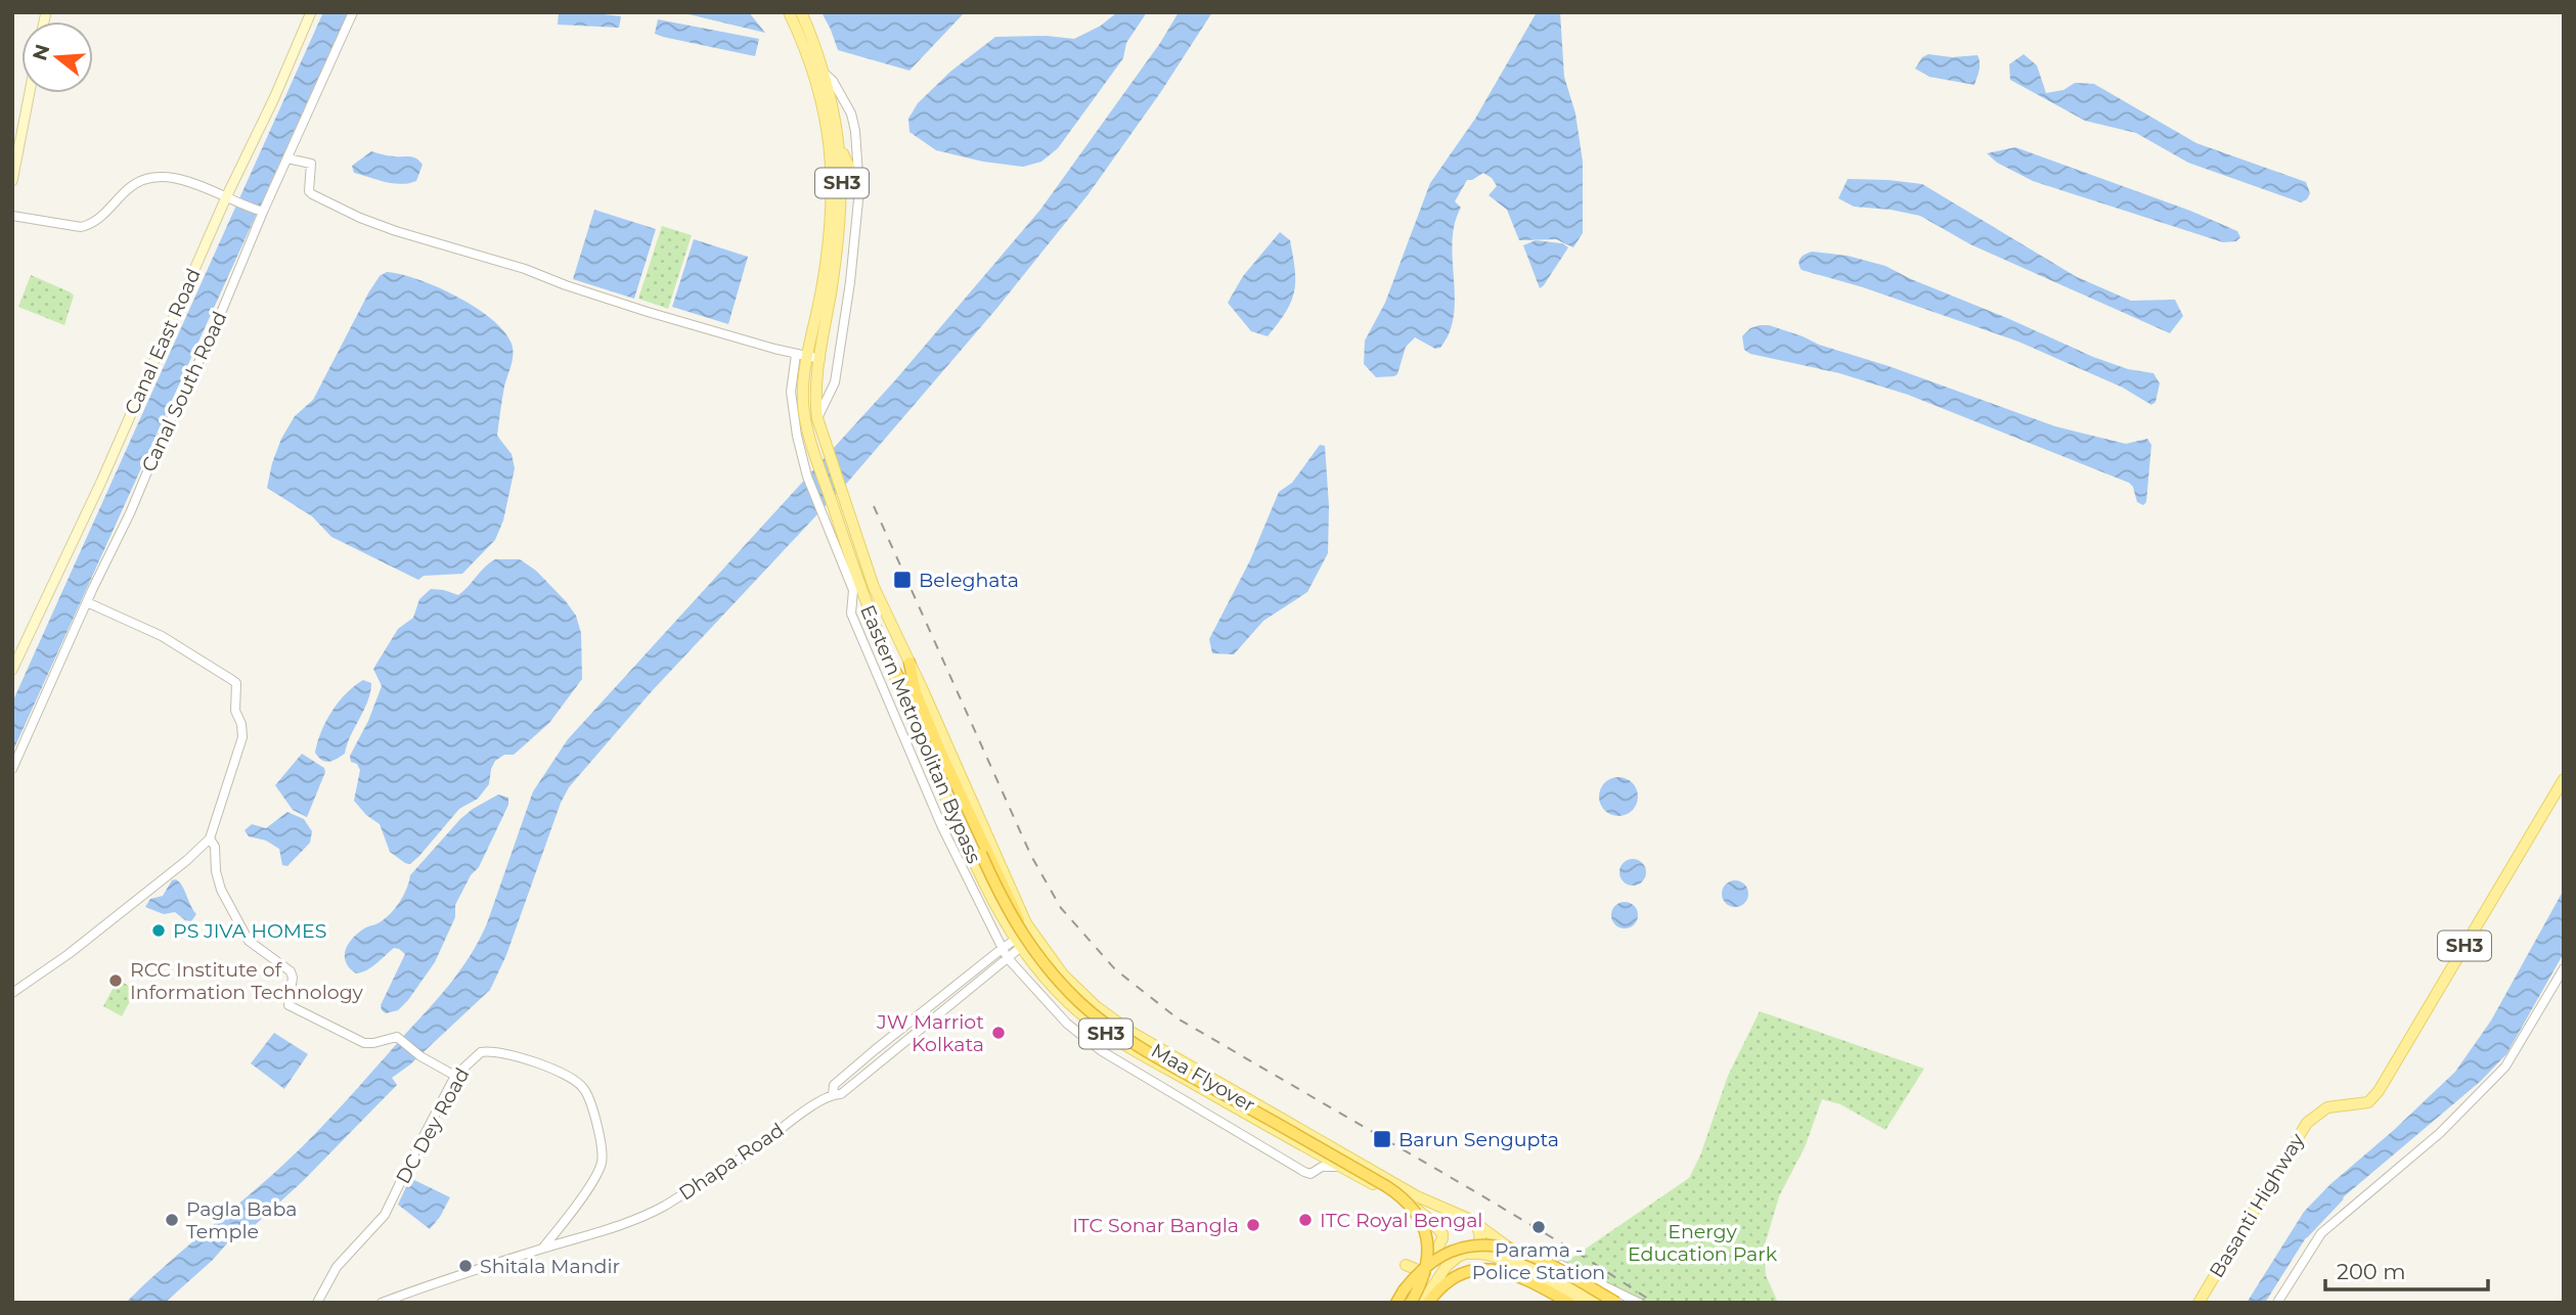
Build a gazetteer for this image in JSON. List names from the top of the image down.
{
  "streets": {
    "highway": ["Maa Flyover"],
    "main road": [
      "SH3",
      "Canal East Road",
      "Eastern Metropolitan Bypass",
      "Basanti Highway"
    ],
    "street": ["Canal South Road", "DC Dey Road", "Dhapa Road"]
  },
  "crossings": [
    ["SH3", "Eastern Metropolitan Bypass"],
    ["SH3", "Dhapa Road"],
    ["Eastern Metropolitan Bypass", "Maa Flyover"],
    ["Eastern Metropolitan Bypass", "Dhapa Road"],
    ["DC Dey Road", "Dhapa Road"]
  ],
  "parks": ["Energy Education Park"],
  "places": {
    "transit": ["Beleghata", "Barun Sengupta"],
    "other": [
      "PS JIVA HOMES",
      "RCC Institute of Information Technology",
      "JW Marriot Kolkata",
      "Pagla Baba Temple",
      "ITC Royal Bengal",
      "ITC Sonar Bangla",
      "Parama - Police Station",
      "Shitala Mandir"
    ]
  },
  "scale_bar": "200 m",
  "north": "left"
}
